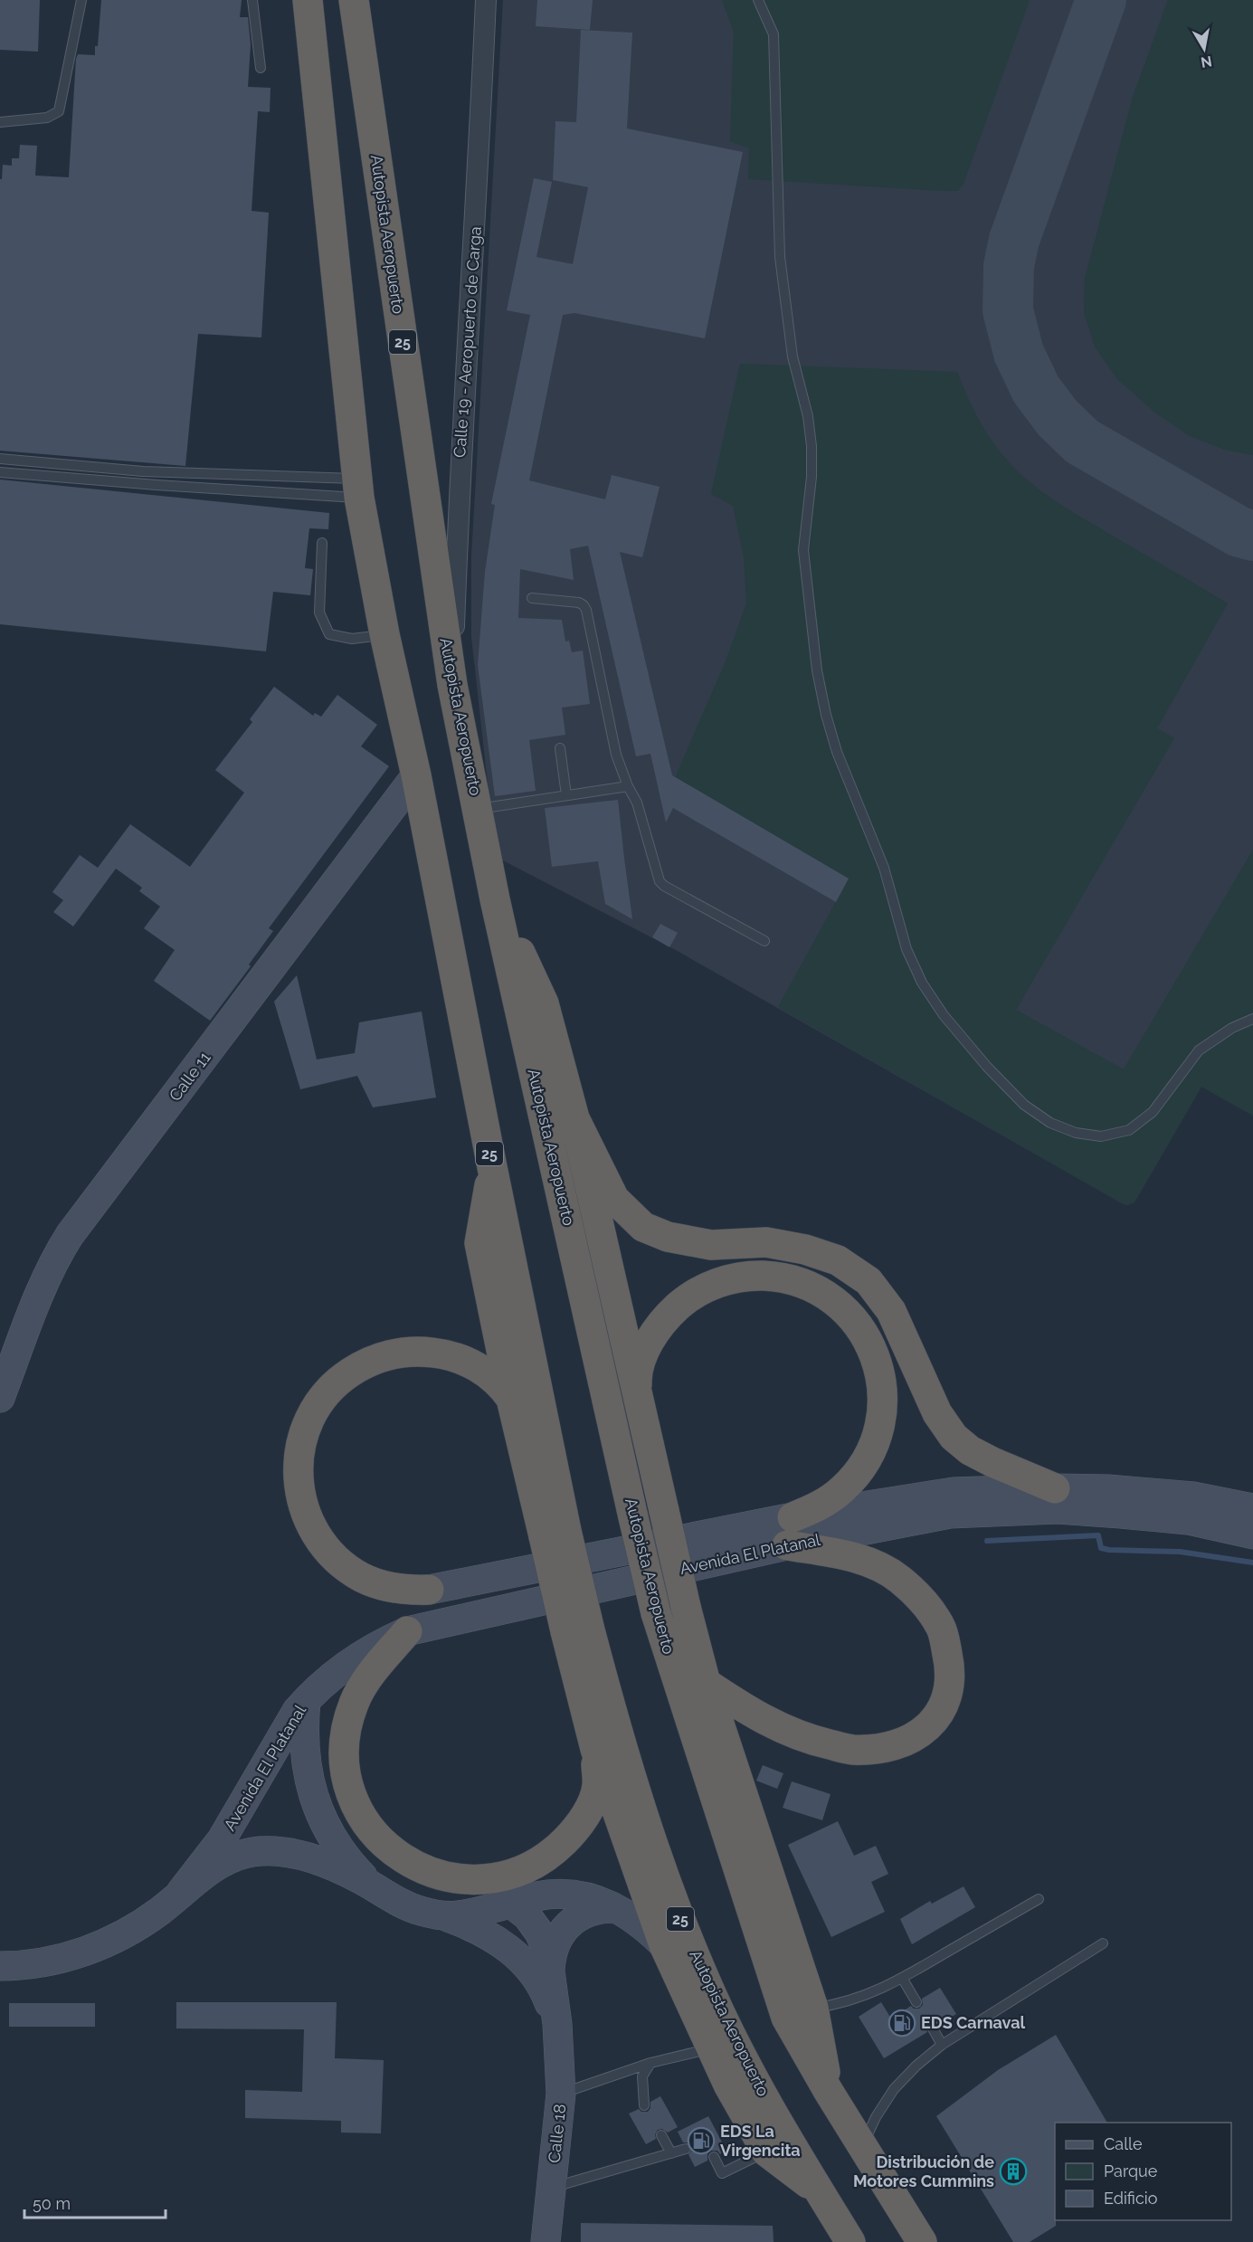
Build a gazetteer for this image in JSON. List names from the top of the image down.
{
  "streets": {
    "highway": ["Autopista Aeropuerto", "25"],
    "main road": ["Calle 11", "Avenida El Platanal", "Calle 18"],
    "street": ["Calle 19 - Aeropuerto de Carga"]
  },
  "crossings": [
    ["Autopista Aeropuerto", "Calle 19 - Aeropuerto de Carga"],
    ["Autopista Aeropuerto", "Calle 11"],
    ["Avenida El Platanal", "Calle 18"]
  ],
  "places": {
    "fuel station": ["EDS Carnaval", "EDS La Virgencita"],
    "building": ["Distribución de Motores Cummins"]
  },
  "legend": ["Calle", "Parque", "Edificio"],
  "scale_bar": "50 m",
  "north": "bottom"
}
